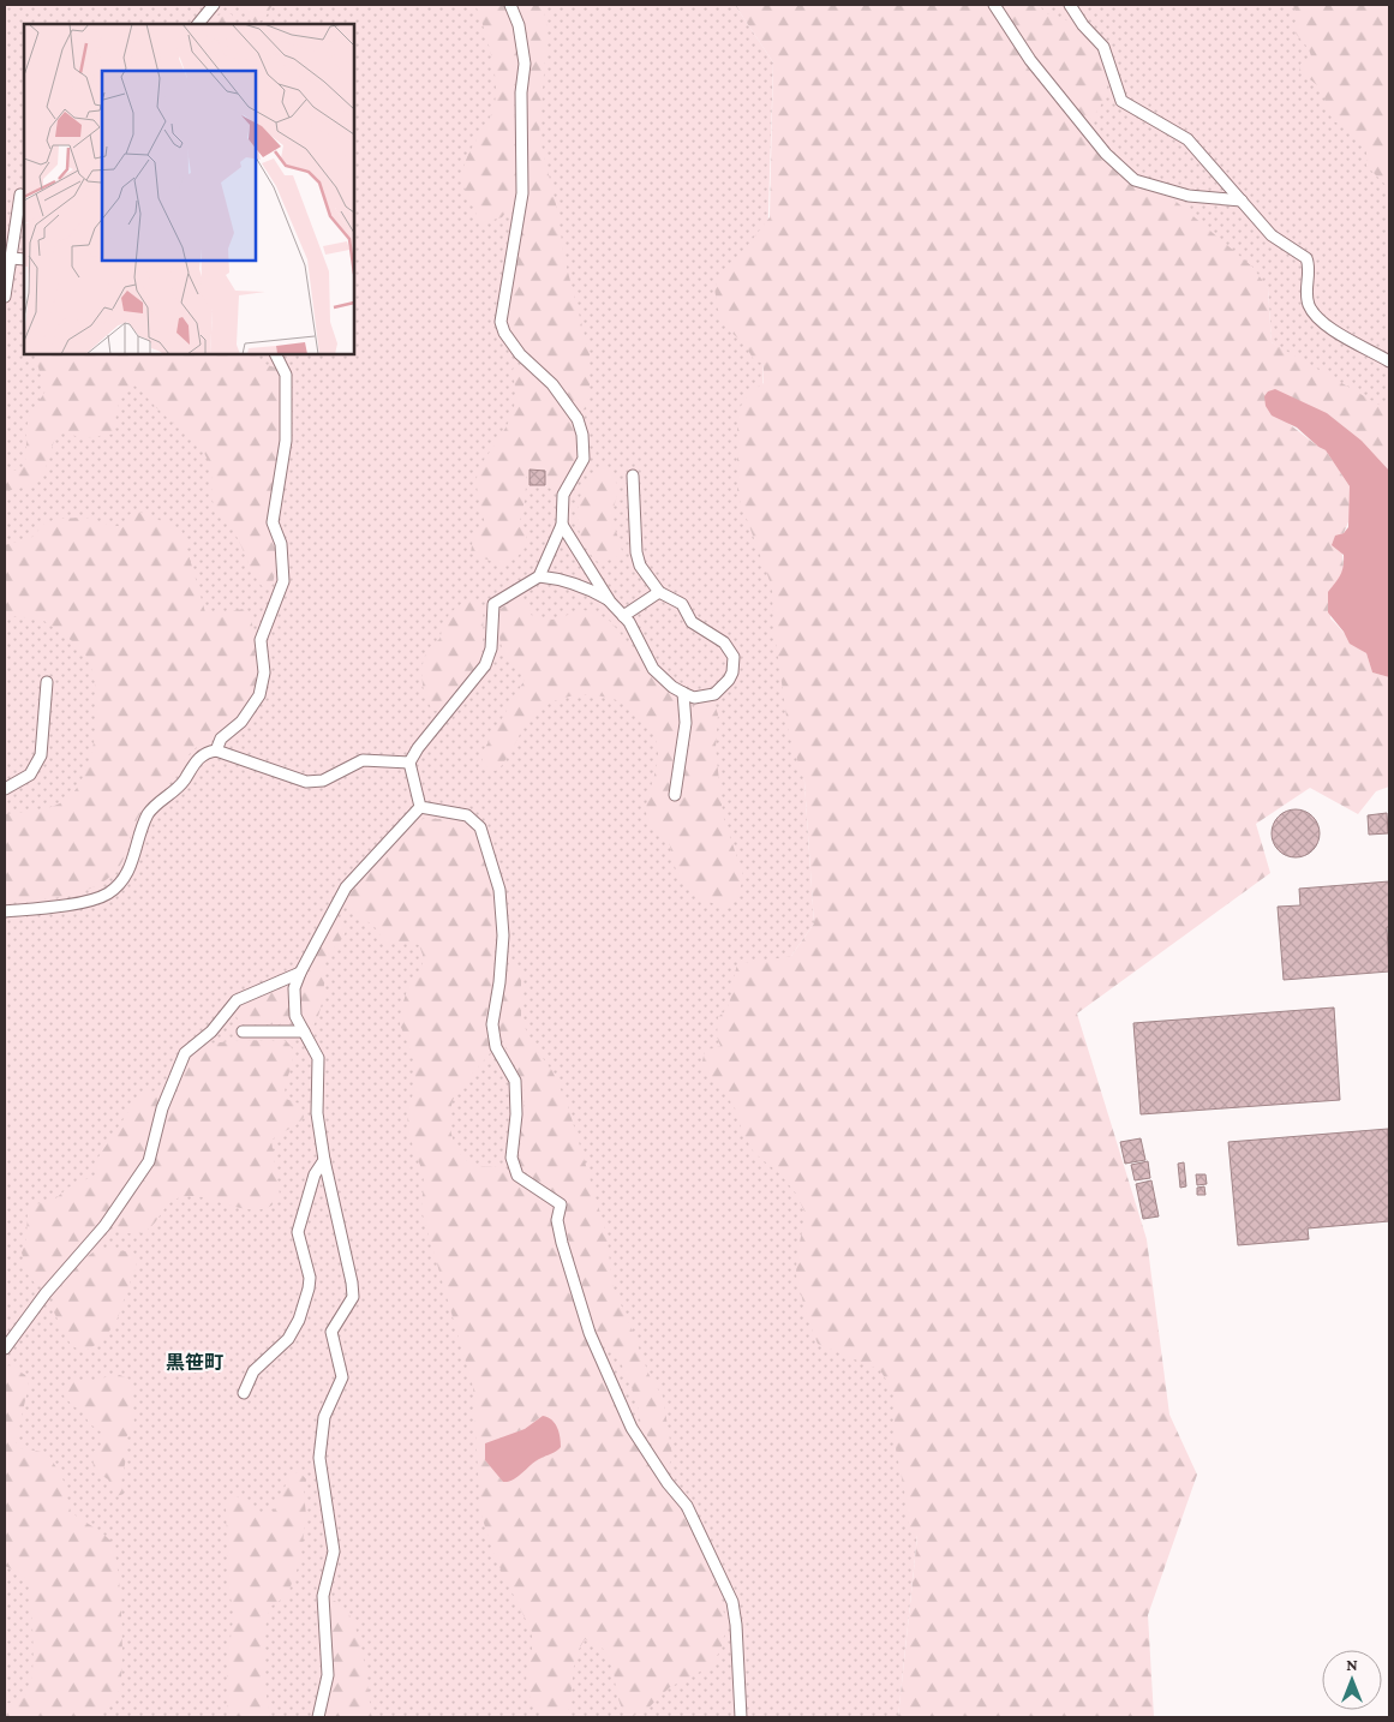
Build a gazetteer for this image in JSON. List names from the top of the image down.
{
  "districts": ["黒笹町"],
  "north": "top"
}
